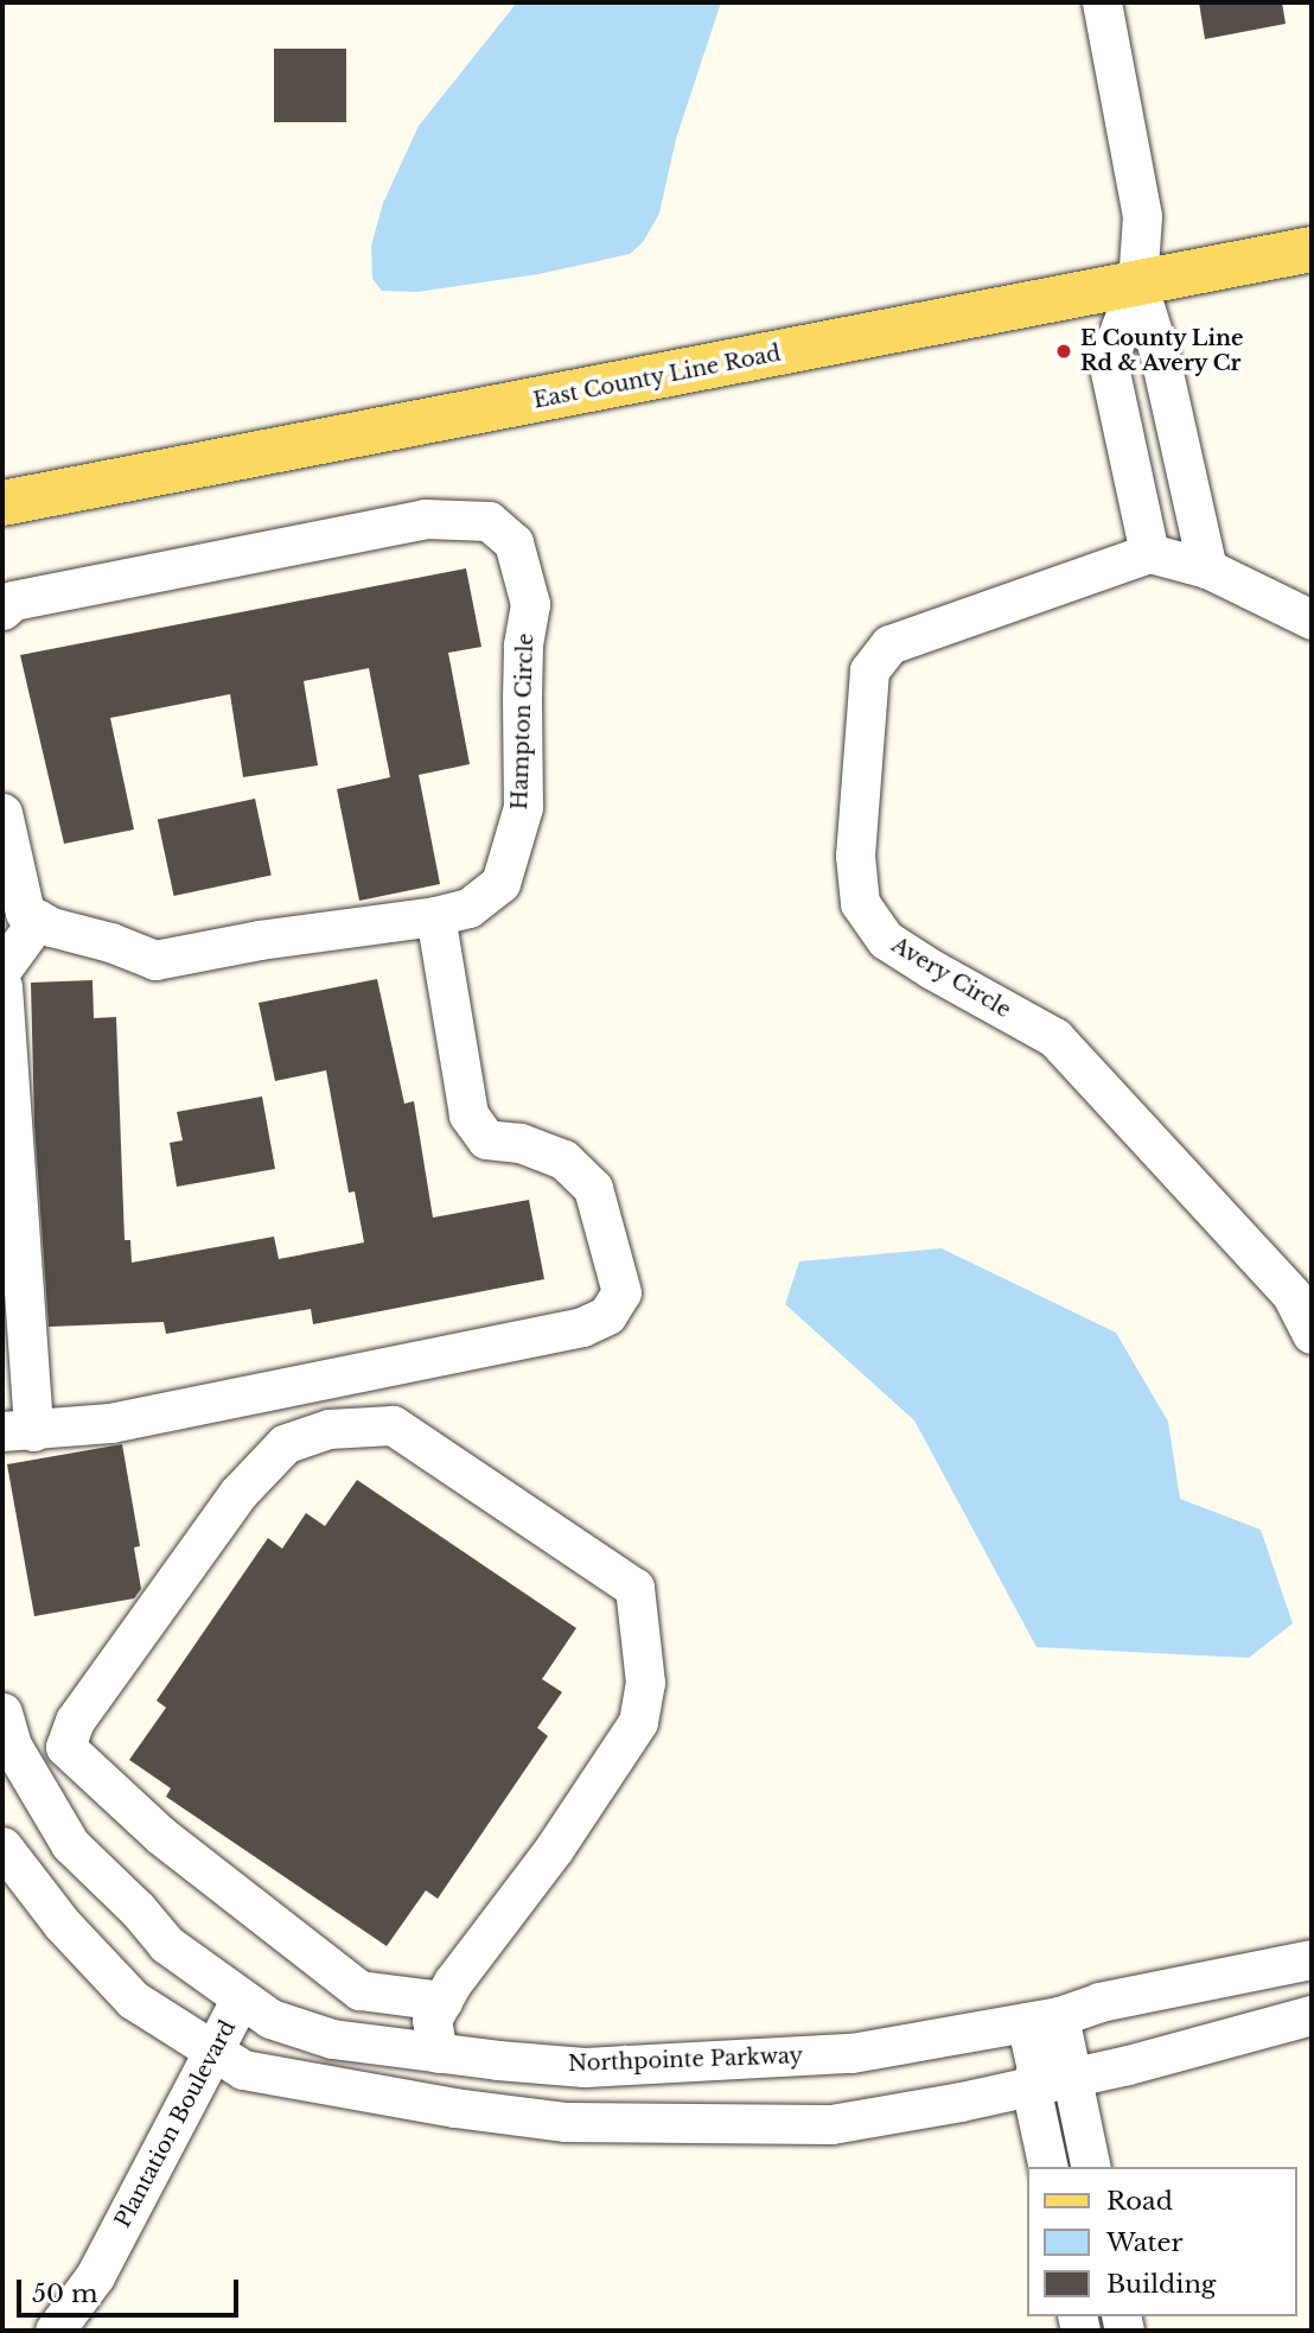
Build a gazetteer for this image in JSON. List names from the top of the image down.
{
  "streets": {
    "main road": ["East County Line Road"],
    "street": [
      "Hampton Circle",
      "Avery Circle",
      "Northpointe Parkway",
      "Plantation Boulevard"
    ]
  },
  "crossings": [
    ["Northpointe Parkway", "Plantation Boulevard"]
  ],
  "places": ["E County Line Rd & Avery Cr"],
  "legend": ["Road", "Water", "Building"],
  "scale_bar": "50 m"
}
